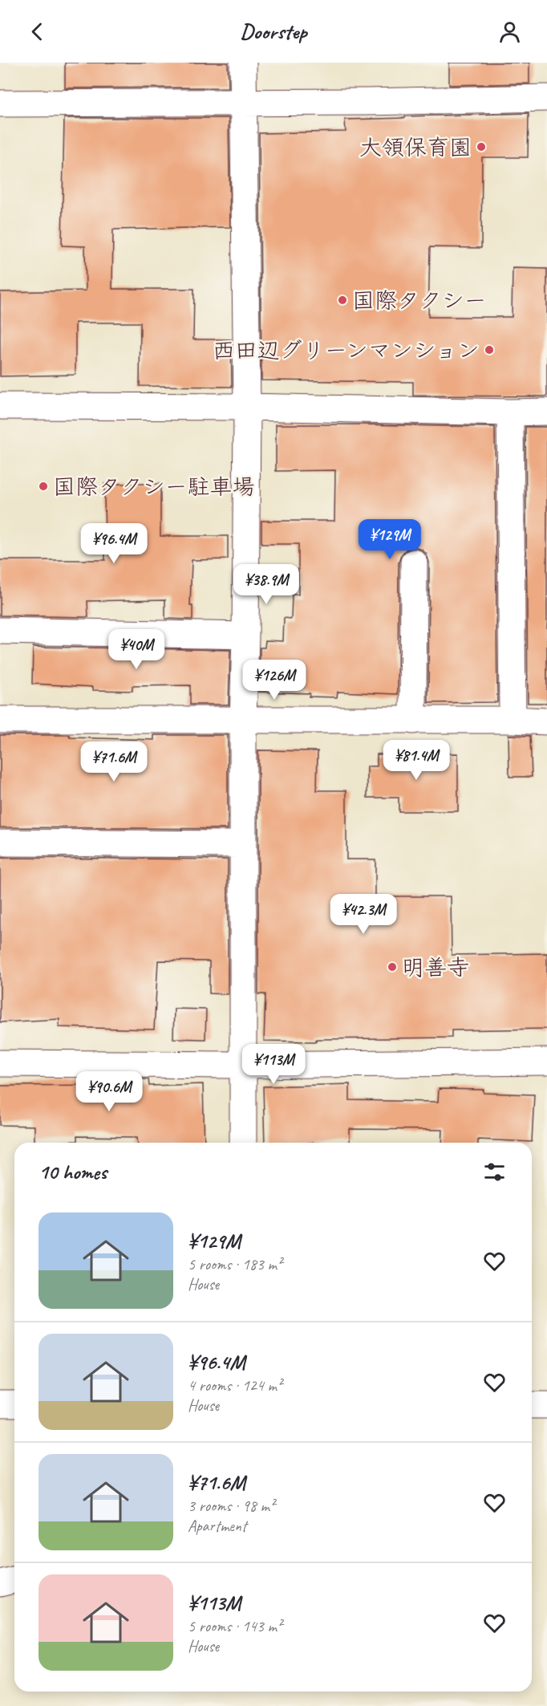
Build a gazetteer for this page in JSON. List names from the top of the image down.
{
  "places": [
    "大領保育園",
    "国際タクシー",
    "西田辺グリーンマンション",
    "国際タクシー駐車場",
    "明善寺"
  ],
  "page": {
    "header": "Doorstep",
    "price": [
      "¥129M",
      "¥96.4M",
      "¥38.9M",
      "¥40M",
      "¥126M",
      "¥81.4M",
      "¥71.6M",
      "¥42.3M",
      "¥113M",
      "¥90.6M"
    ],
    "heading": "10 homes",
    "list": [
      {
        "name": "¥129M",
        "note": "5 rooms · 183 m² · House"
      },
      {
        "name": "¥96.4M",
        "note": "4 rooms · 124 m² · House"
      },
      {
        "name": "¥71.6M",
        "note": "3 rooms · 98 m² · Apartment"
      },
      {
        "name": "¥113M",
        "note": "5 rooms · 143 m² · House"
      }
    ]
  }
}
